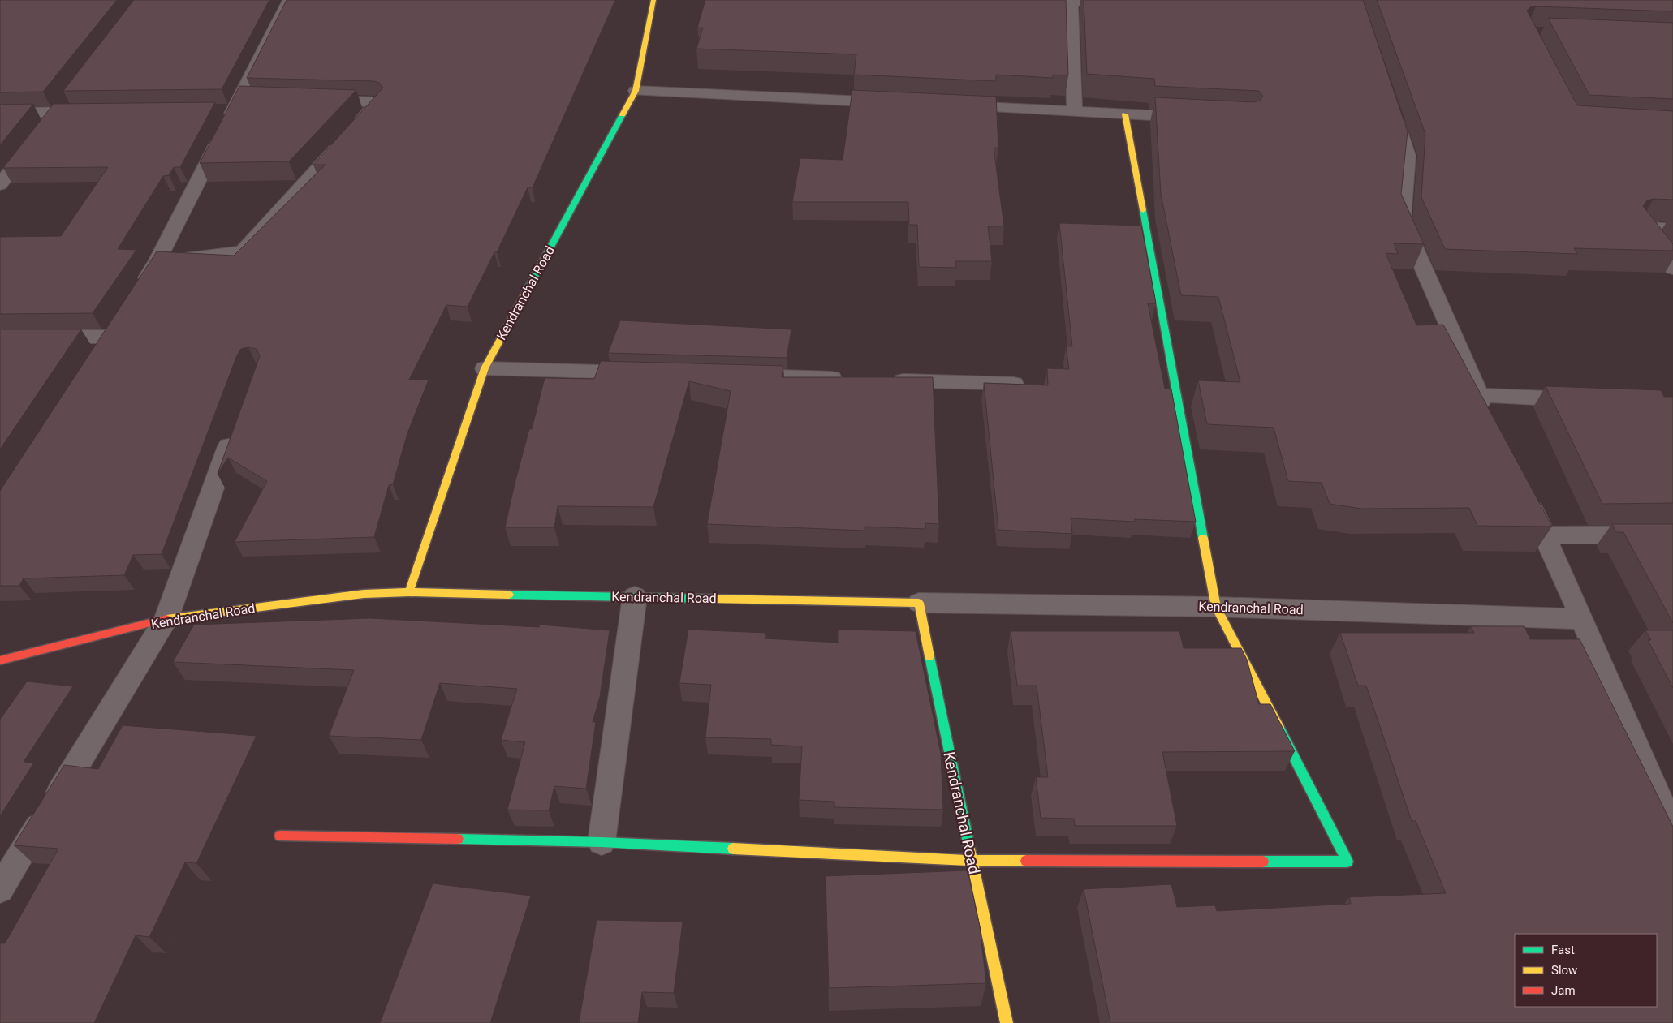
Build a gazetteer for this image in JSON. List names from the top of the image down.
{
  "streets": {
    "street": ["Kendranchal Road"]
  },
  "legend": ["Fast", "Slow", "Jam"]
}
